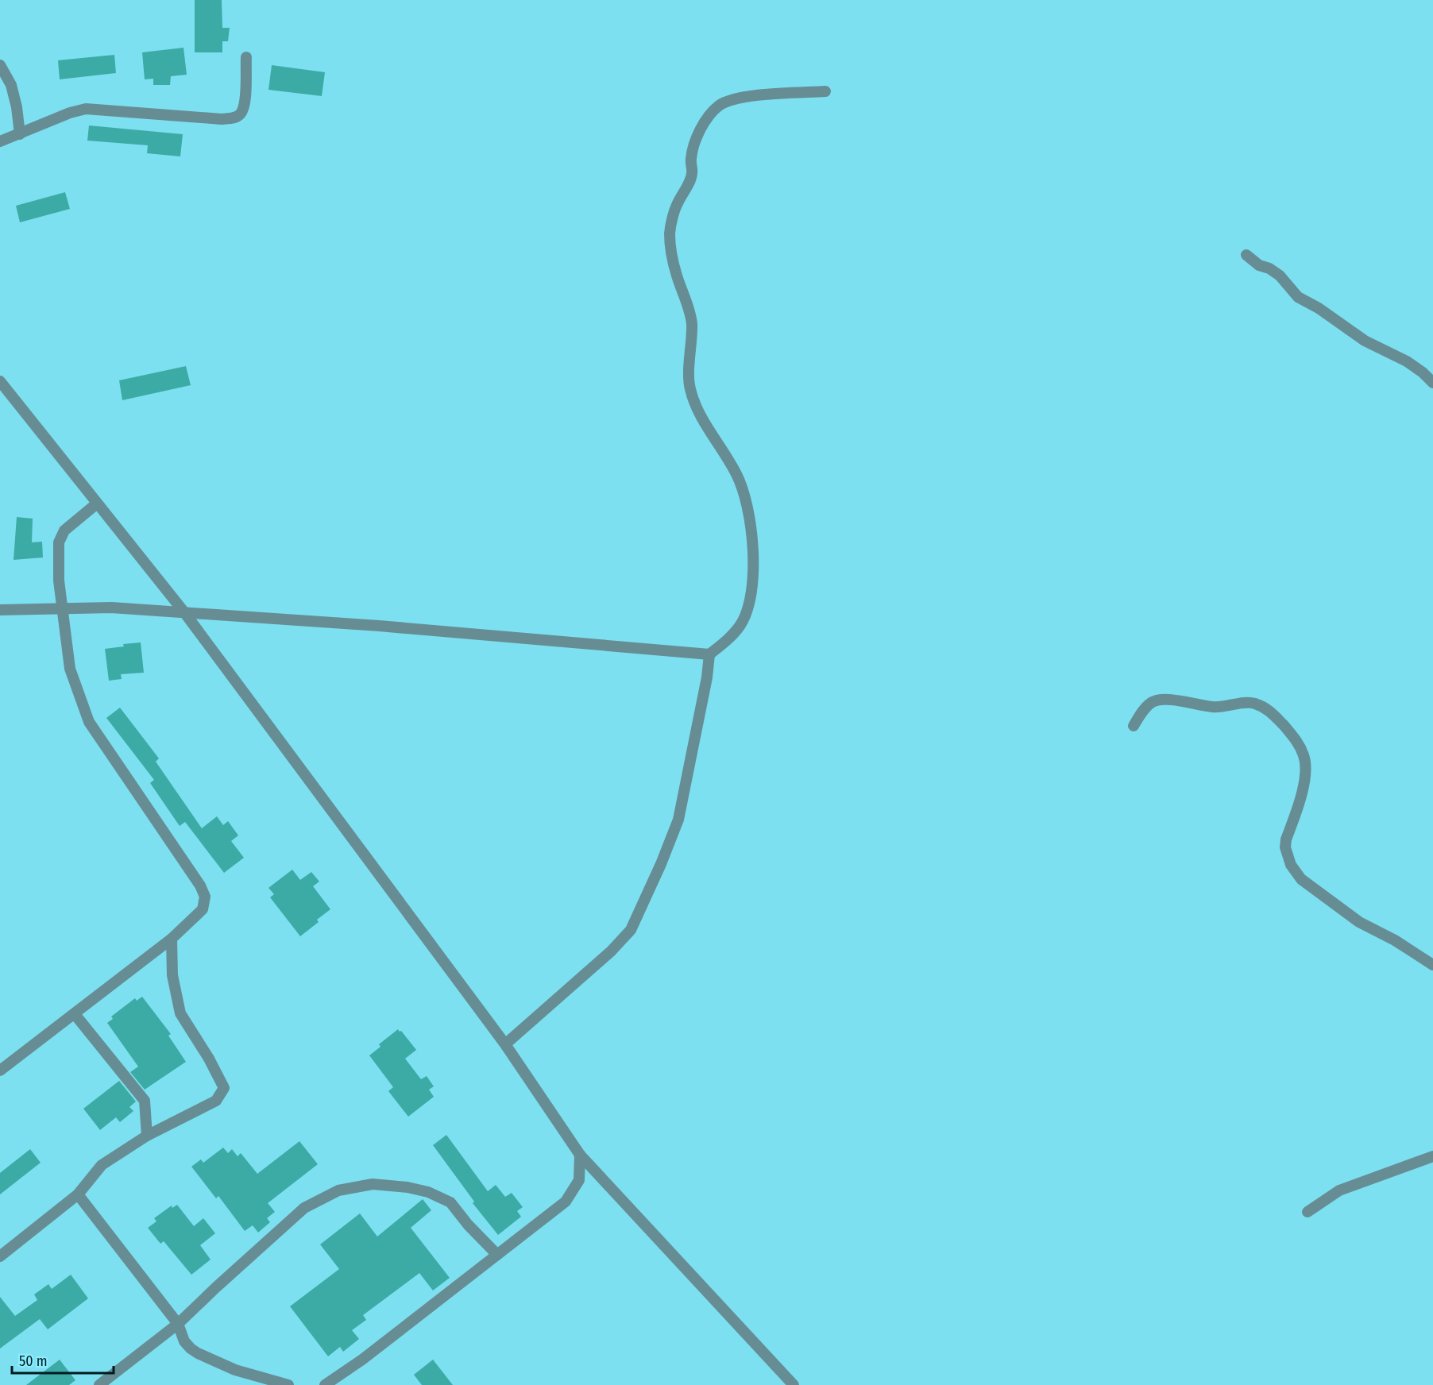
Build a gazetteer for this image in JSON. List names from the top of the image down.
{
  "scale_bar": "50 m"
}
